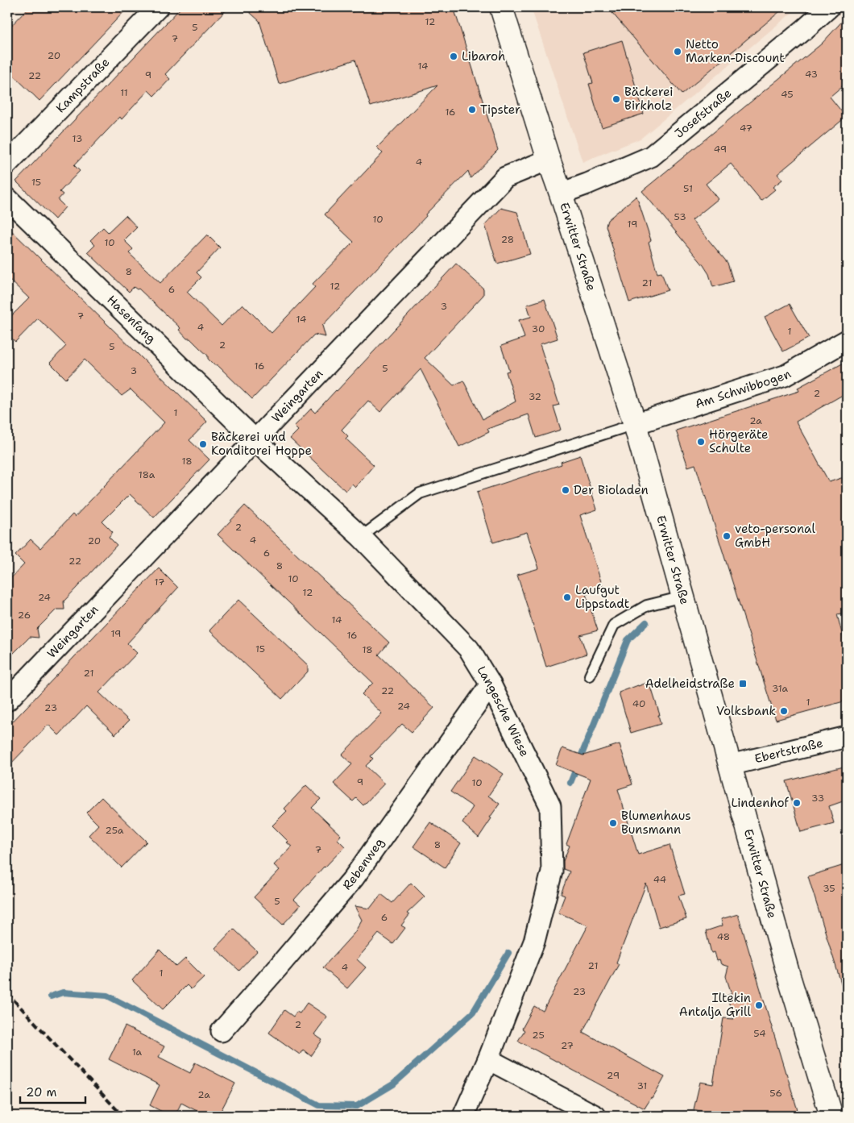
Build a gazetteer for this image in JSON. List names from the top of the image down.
{
  "streets": {
    "street": [
      "Kampstraße",
      "Josefstraße",
      "Erwitter Straße",
      "Hasenfang",
      "Am Schwibbogen",
      "Weingarten",
      "Langesche Wiese",
      "Ebertstraße",
      "Rebenweg"
    ]
  },
  "crossings": [
    ["Josefstraße", "Erwitter Straße"],
    ["Erwitter Straße", "Am Schwibbogen"],
    ["Erwitter Straße", "Weingarten"],
    ["Erwitter Straße", "Ebertstraße"],
    ["Hasenfang", "Weingarten"],
    ["Hasenfang", "Langesche Wiese"],
    ["Weingarten", "Langesche Wiese"],
    ["Langesche Wiese", "Rebenweg"]
  ],
  "places": {
    "other": [
      "Netto Marken-Discount",
      "Libaroh",
      "Bäckerei Birkholz",
      "Tipster",
      "Hörgeräte Schulte",
      "Bäckerei und Konditorei Hoppe",
      "Der Bioladen",
      "veto-personal GmbH",
      "Laufgut Lippstadt",
      "Volksbank",
      "Lindenhof",
      "Blumenhaus Bunsmann",
      "Iltekin Antalja Grill"
    ],
    "transit": ["Adelheidstraße"]
  },
  "house_numbers": [
    "12",
    "5",
    "7",
    "20",
    "14",
    "43",
    "9",
    "22",
    "11",
    "45",
    "16",
    "47",
    "13",
    "49",
    "4",
    "15",
    "51",
    "53",
    "10",
    "19",
    "28",
    "10",
    "8",
    "21",
    "12",
    "6",
    "3",
    "7",
    "14",
    "4",
    "30",
    "1",
    "2",
    "5",
    "16",
    "5",
    "3",
    "2",
    "32",
    "1",
    "2a",
    "18",
    "18a",
    "2",
    "4",
    "20",
    "6",
    "22",
    "8",
    "10",
    "17",
    "12",
    "24",
    "26",
    "14",
    "19",
    "16",
    "15",
    "18",
    "21",
    "31a",
    "22",
    "1",
    "40",
    "24",
    "23",
    "9",
    "10",
    "33",
    "25a",
    "8",
    "7",
    "44",
    "35",
    "5",
    "6",
    "48",
    "21",
    "4",
    "1",
    "23",
    "2",
    "54",
    "25",
    "27",
    "1a",
    "29",
    "31",
    "56",
    "2a"
  ],
  "scale_bar": "20 m"
}
